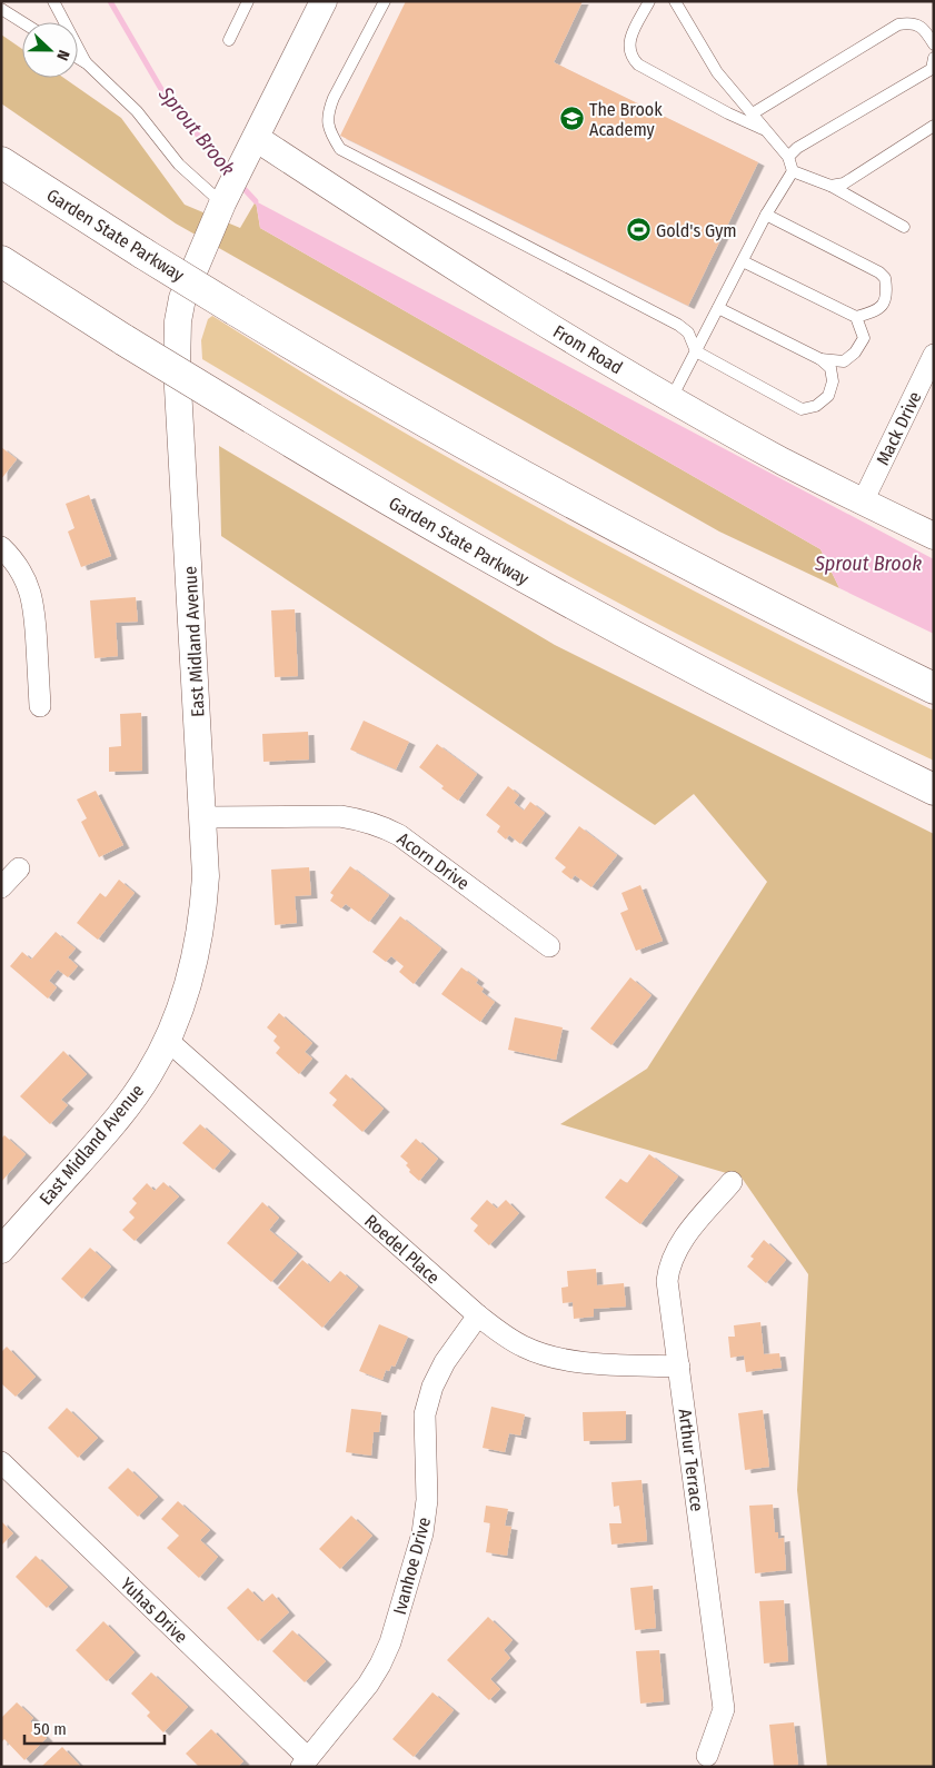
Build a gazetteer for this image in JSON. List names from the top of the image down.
{
  "streets": {
    "highway": ["Garden State Parkway"],
    "street": [
      "From Road",
      "Mack Drive",
      "East Midland Avenue",
      "Acorn Drive",
      "Roedel Place",
      "Arthur Terrace",
      "Ivanhoe Drive",
      "Yuhas Drive"
    ]
  },
  "crossings": [
    ["From Road", "Mack Drive"],
    ["From Road", "East Midland Avenue"],
    ["East Midland Avenue", "Acorn Drive"],
    ["East Midland Avenue", "Roedel Place"],
    ["Roedel Place", "Arthur Terrace"],
    ["Roedel Place", "Ivanhoe Drive"],
    ["Ivanhoe Drive", "Yuhas Drive"]
  ],
  "water": ["Sprout Brook"],
  "places": {
    "school or university": ["The Brook Academy"],
    "sports": ["Gold's Gym"]
  },
  "scale_bar": "50 m",
  "north": "right"
}
